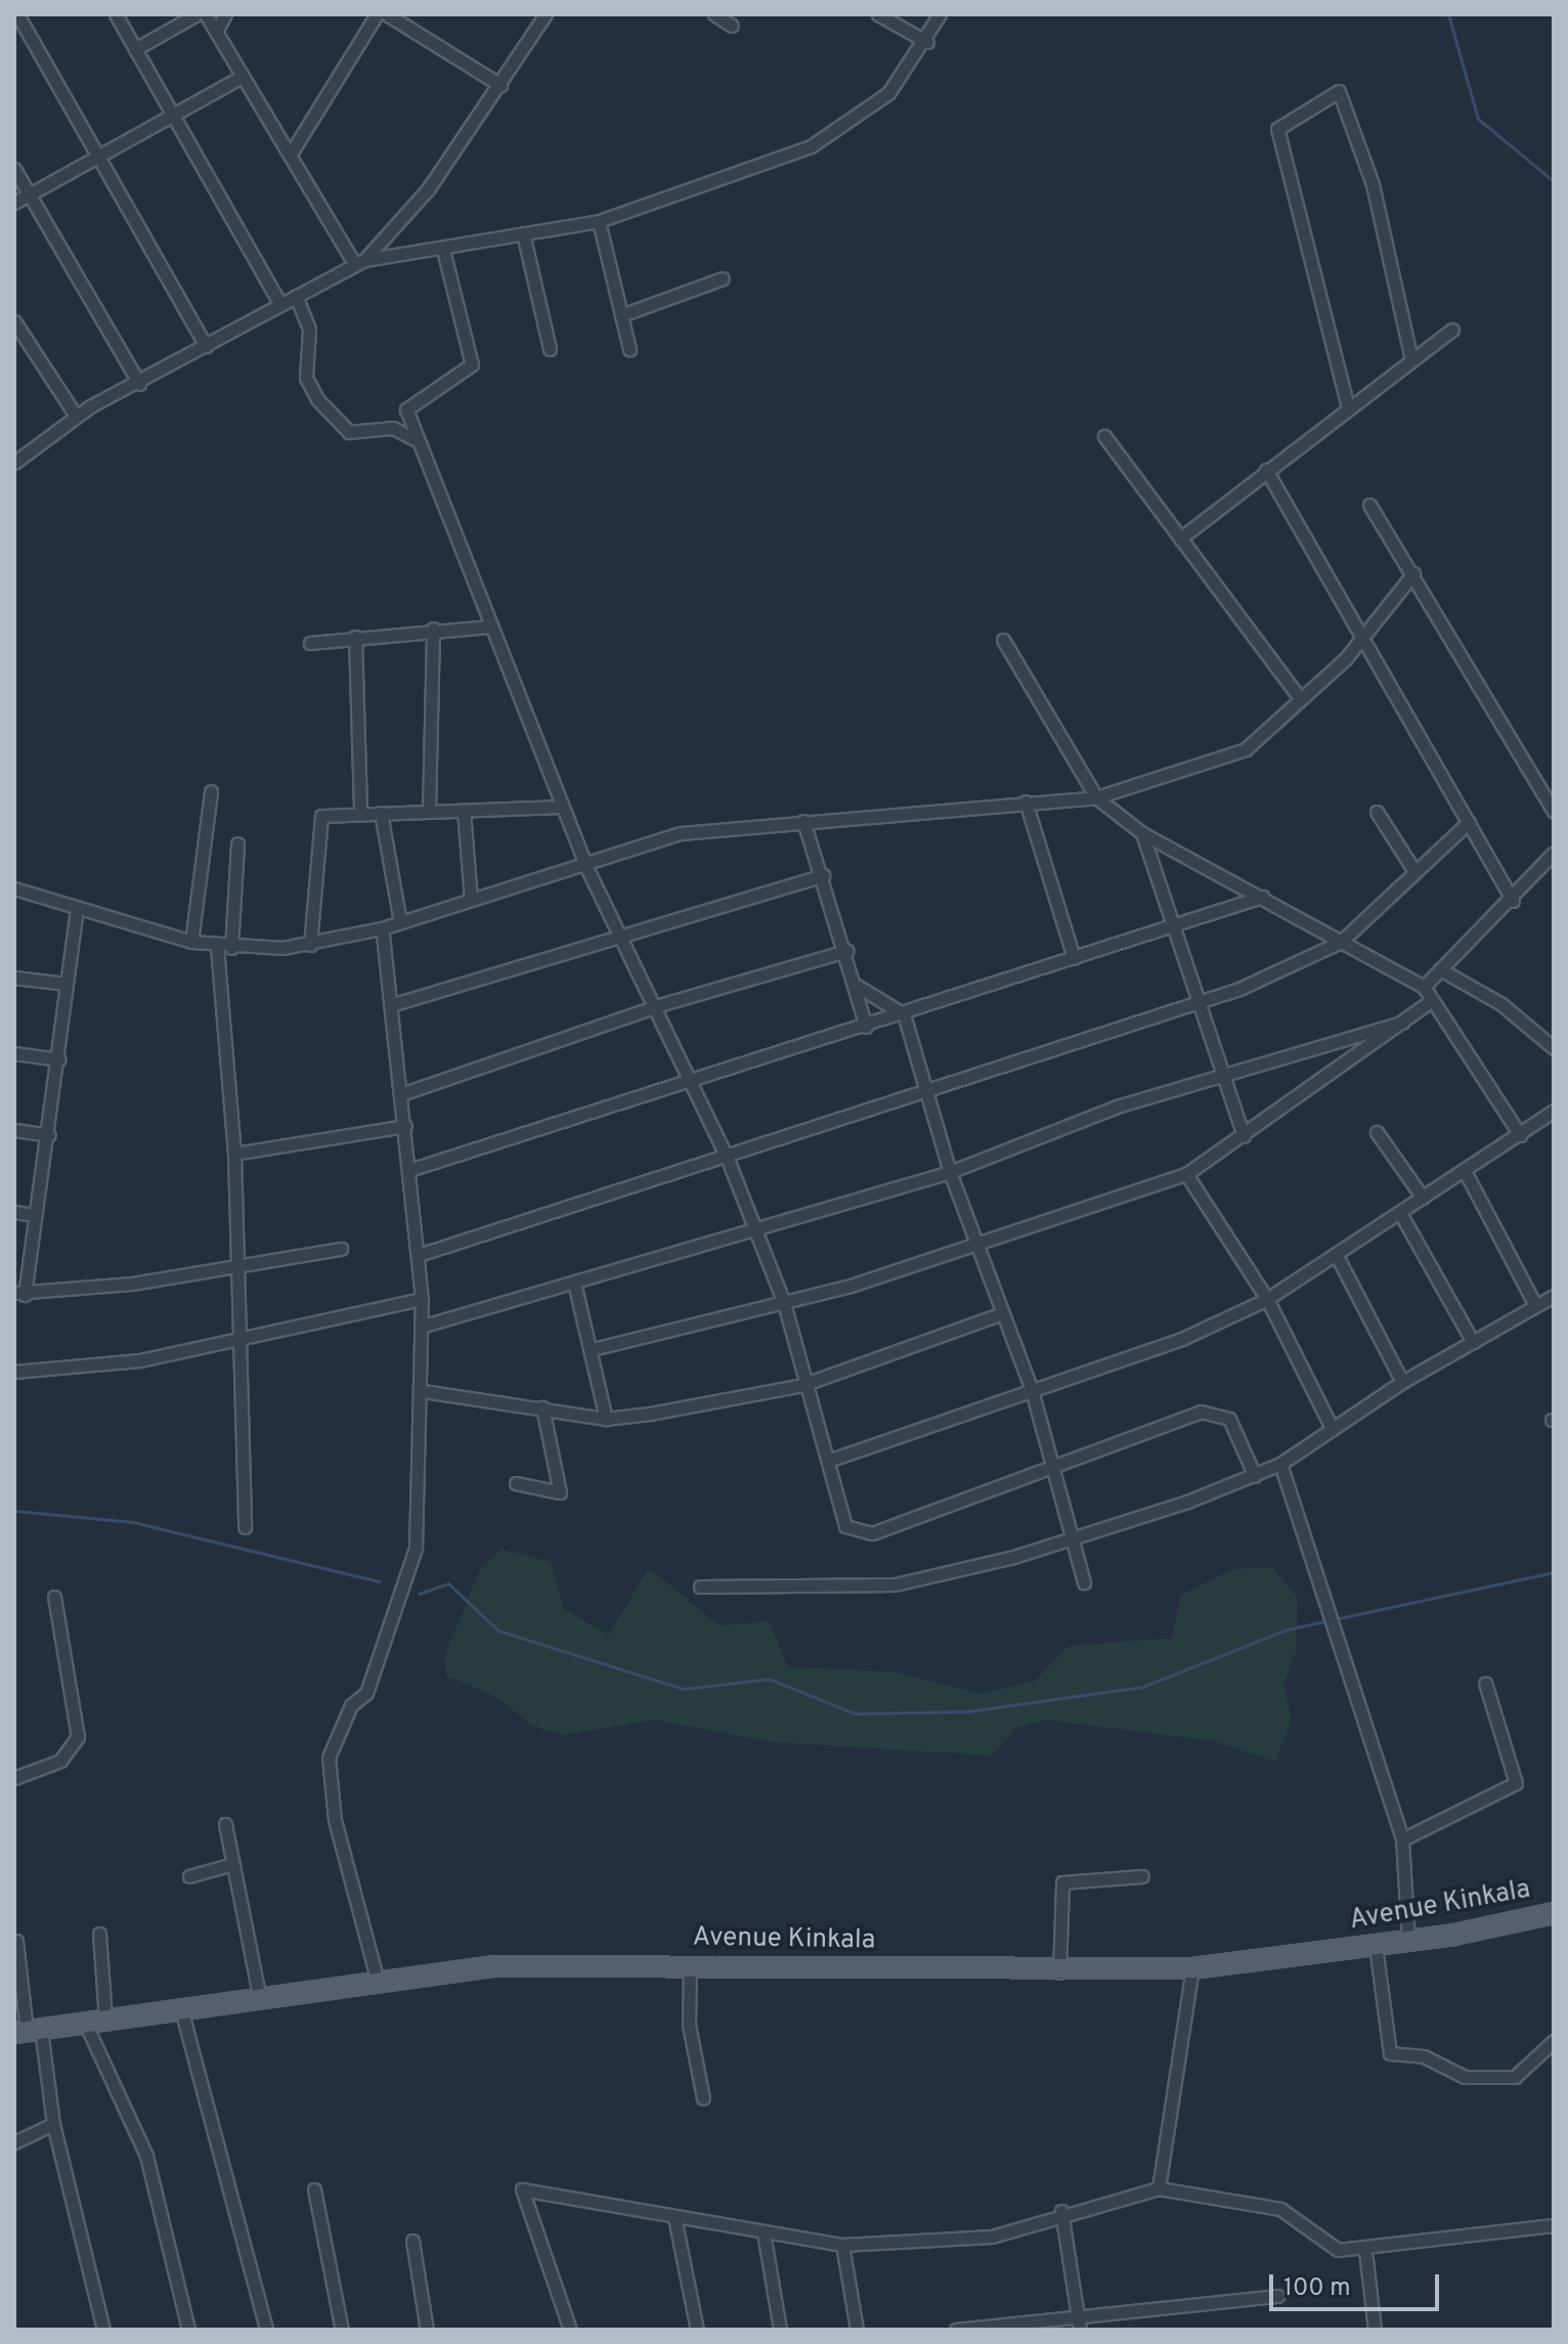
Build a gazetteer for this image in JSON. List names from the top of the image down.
{
  "streets": {
    "main road": ["Avenue Kinkala"]
  },
  "scale_bar": "100 m"
}
